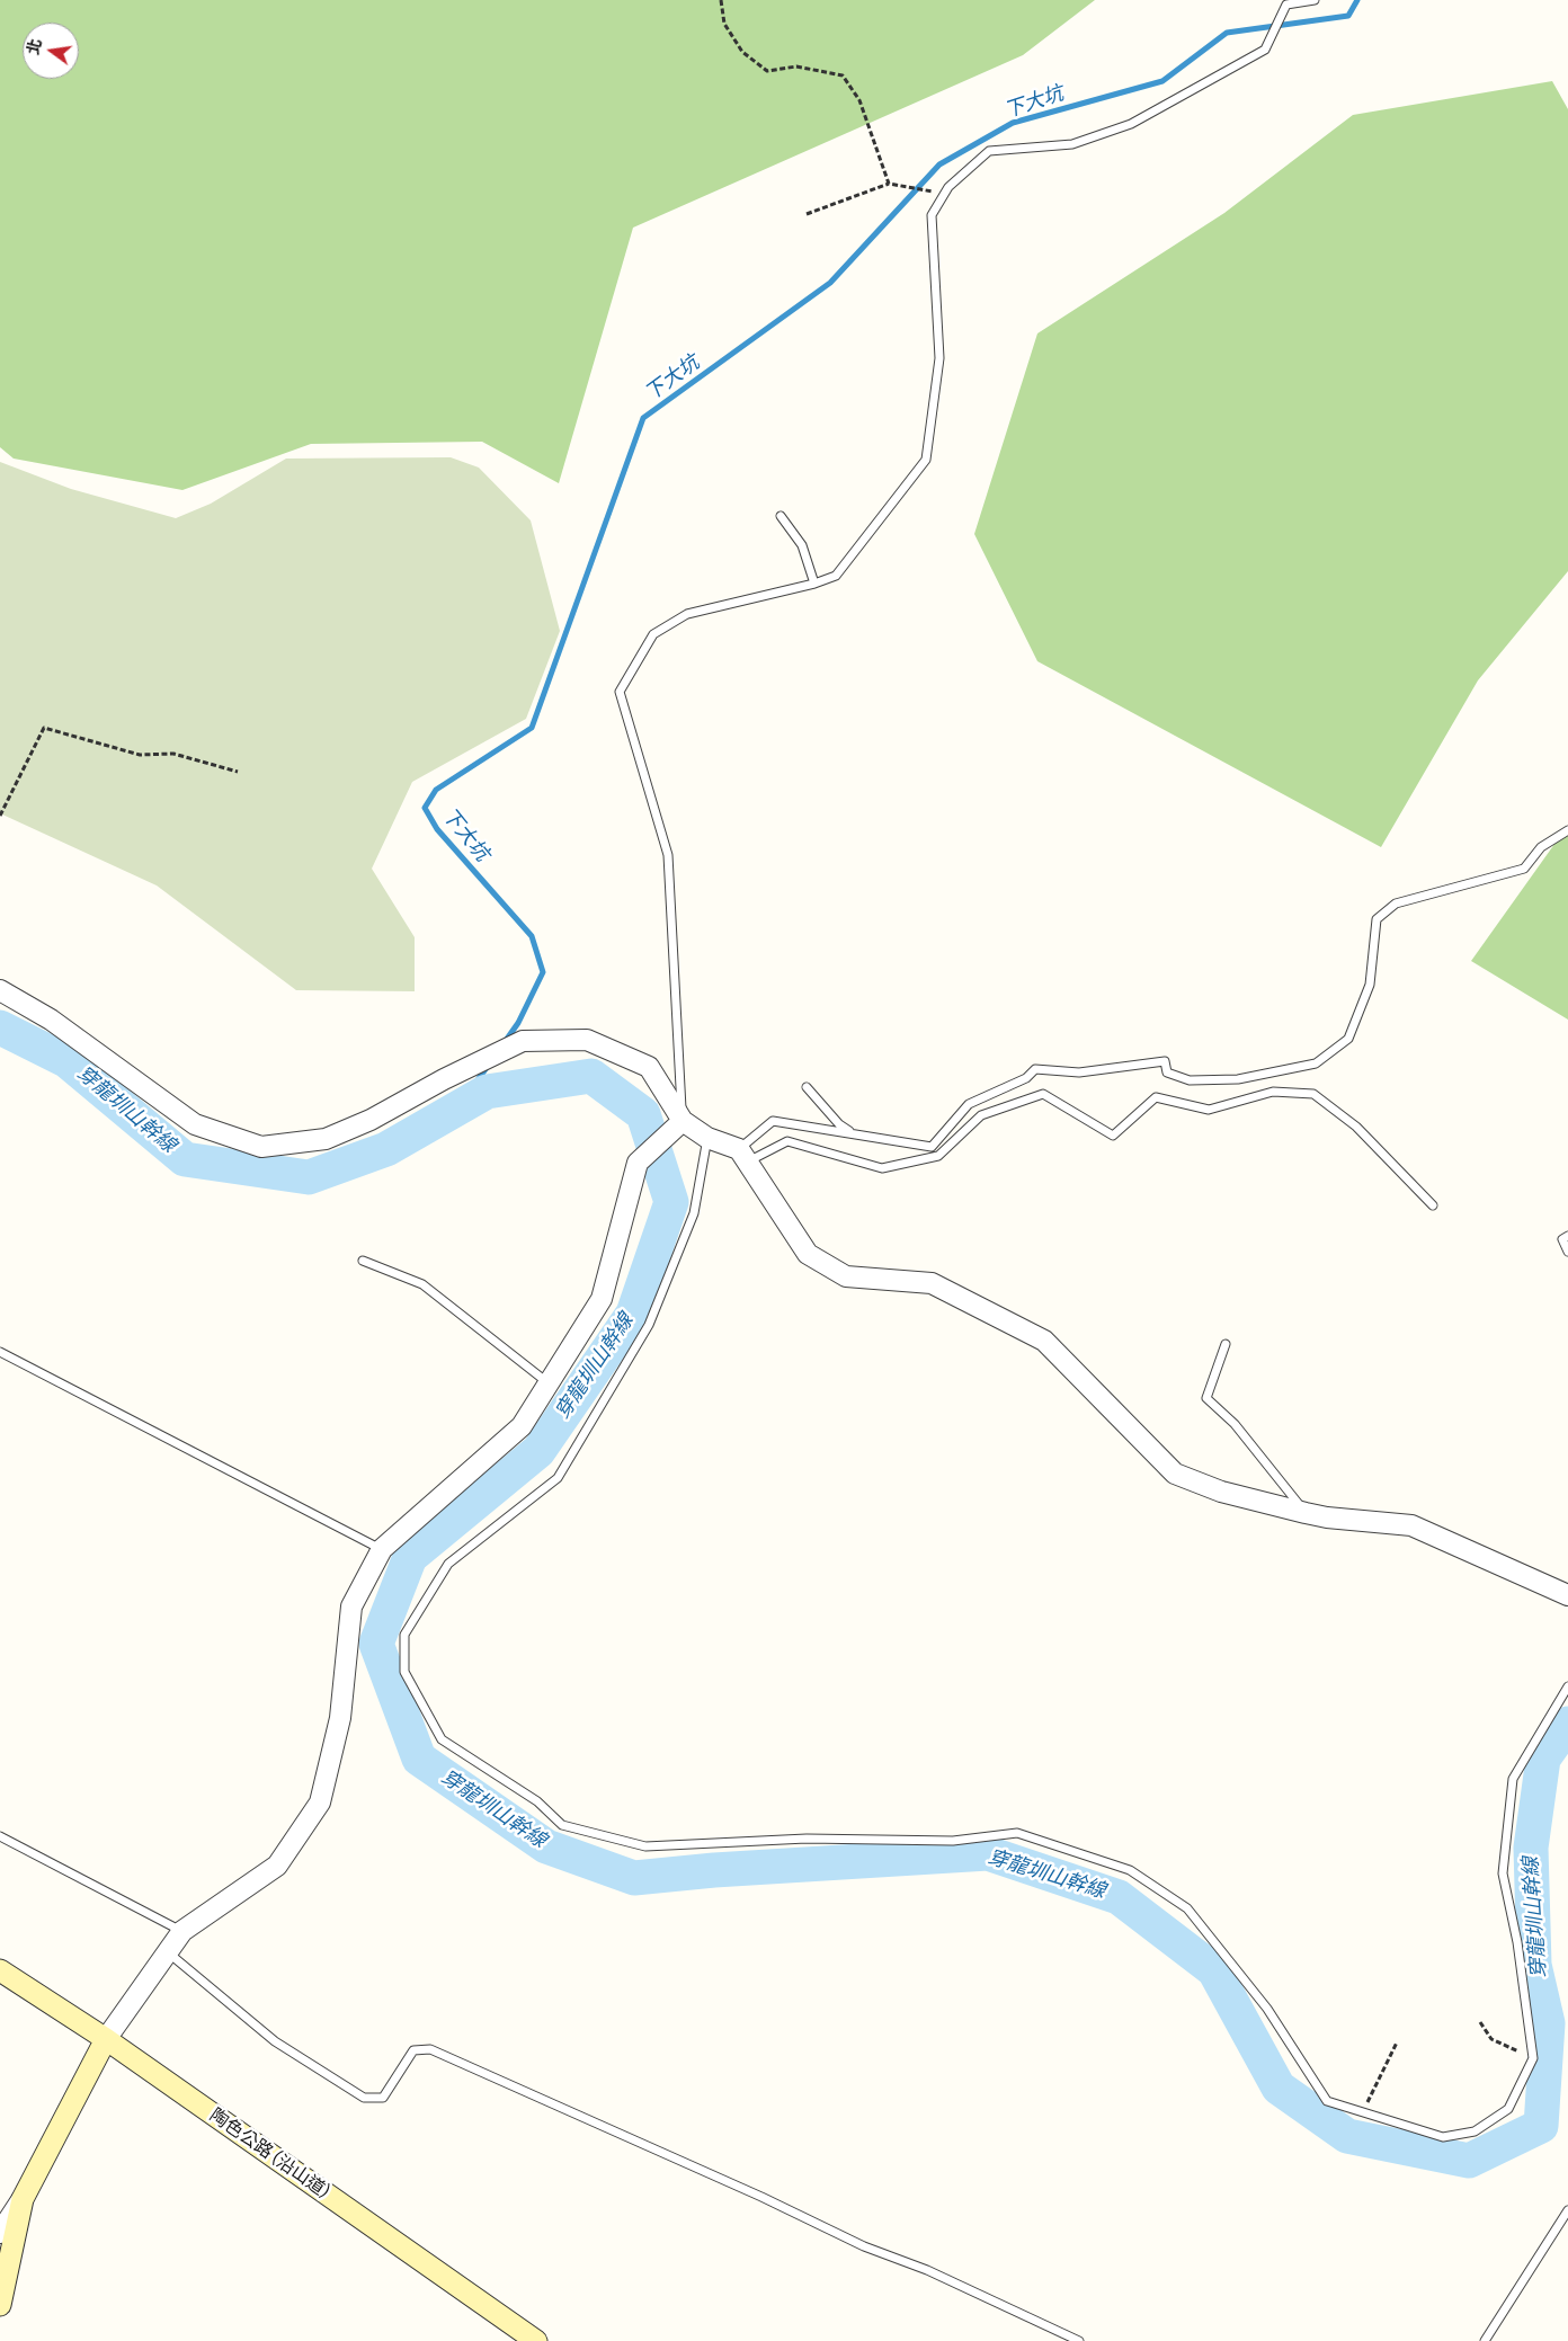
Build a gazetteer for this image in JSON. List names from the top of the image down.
{
  "streets": {
    "main road": ["陶色公路 (沿山道)"]
  },
  "water": ["下大坑", "穿龍圳山幹線"],
  "north": "left"
}
